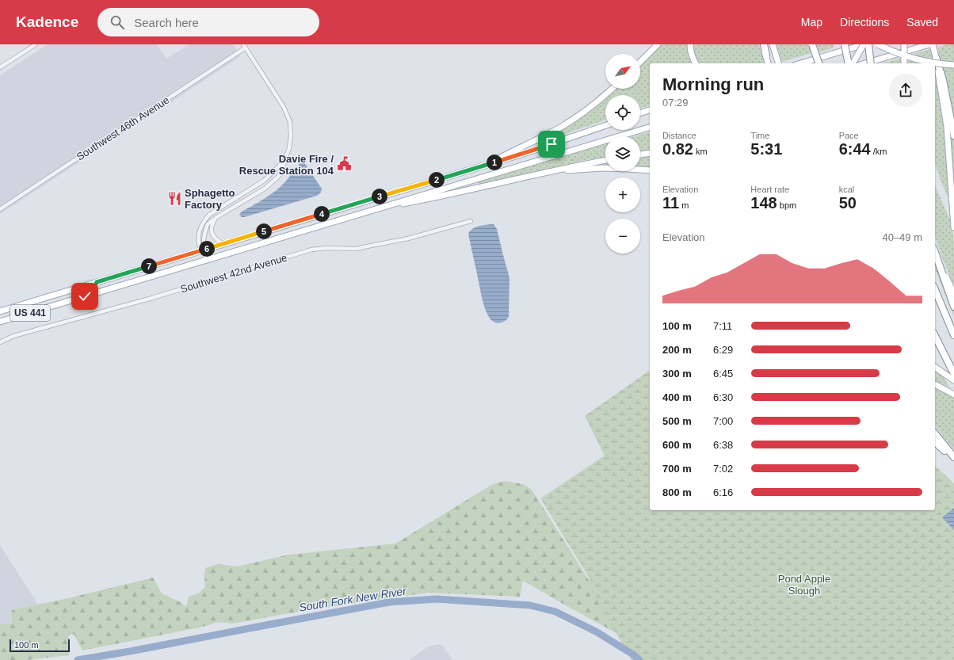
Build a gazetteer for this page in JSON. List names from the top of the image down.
{
  "streets": {
    "main road": ["US 441"],
    "street": ["Southwest 46th Avenue", "Southwest 42nd Avenue"]
  },
  "water": ["South Fork New River"],
  "parks": ["Pond Apple Slough"],
  "places": {
    "public building": ["Davie Fire / Rescue Station 104"],
    "restaurant": ["Sphagetto Factory"]
  },
  "scale_bar": "100 m",
  "north": "top right",
  "page": {
    "header": "Kadence",
    "search": "Search here",
    "nav": ["Map", "Directions", "Saved"],
    "map_buttons": ["+", "−"],
    "heading": ["Morning run", "07:29"],
    "stats": [
      ["Distance", "0.82 km"],
      ["Time", "5:31"],
      ["Pace", "6:44 /km"],
      ["Elevation", "11 m"],
      ["Heart rate", "148 bpm"],
      ["kcal", "50"]
    ],
    "pins": [
      "1",
      "2",
      "3",
      "4",
      "5",
      "6",
      "7"
    ],
    "chart": ["Elevation", "40–49 m"],
    "list": [
      {
        "name": "100 m",
        "note": "7:11"
      },
      {
        "name": "200 m",
        "note": "6:29"
      },
      {
        "name": "300 m",
        "note": "6:45"
      },
      {
        "name": "400 m",
        "note": "6:30"
      },
      {
        "name": "500 m",
        "note": "7:00"
      },
      {
        "name": "600 m",
        "note": "6:38"
      },
      {
        "name": "700 m",
        "note": "7:02"
      },
      {
        "name": "800 m",
        "note": "6:16"
      }
    ],
    "scale": "100 m"
  }
}
